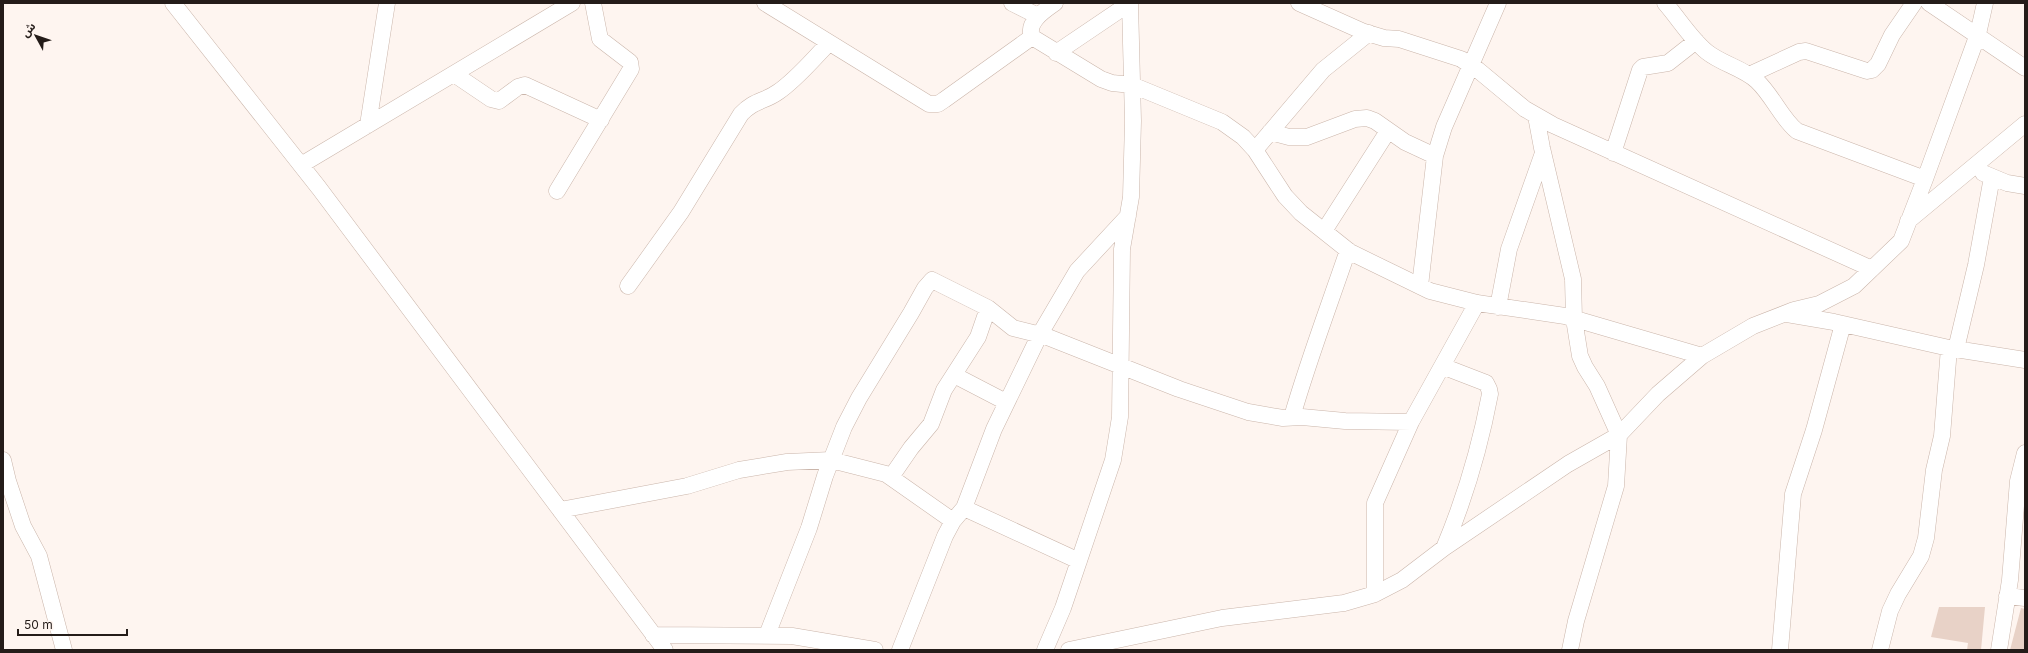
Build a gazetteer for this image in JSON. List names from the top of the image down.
{
  "scale_bar": "50 m",
  "north": "top left"
}
